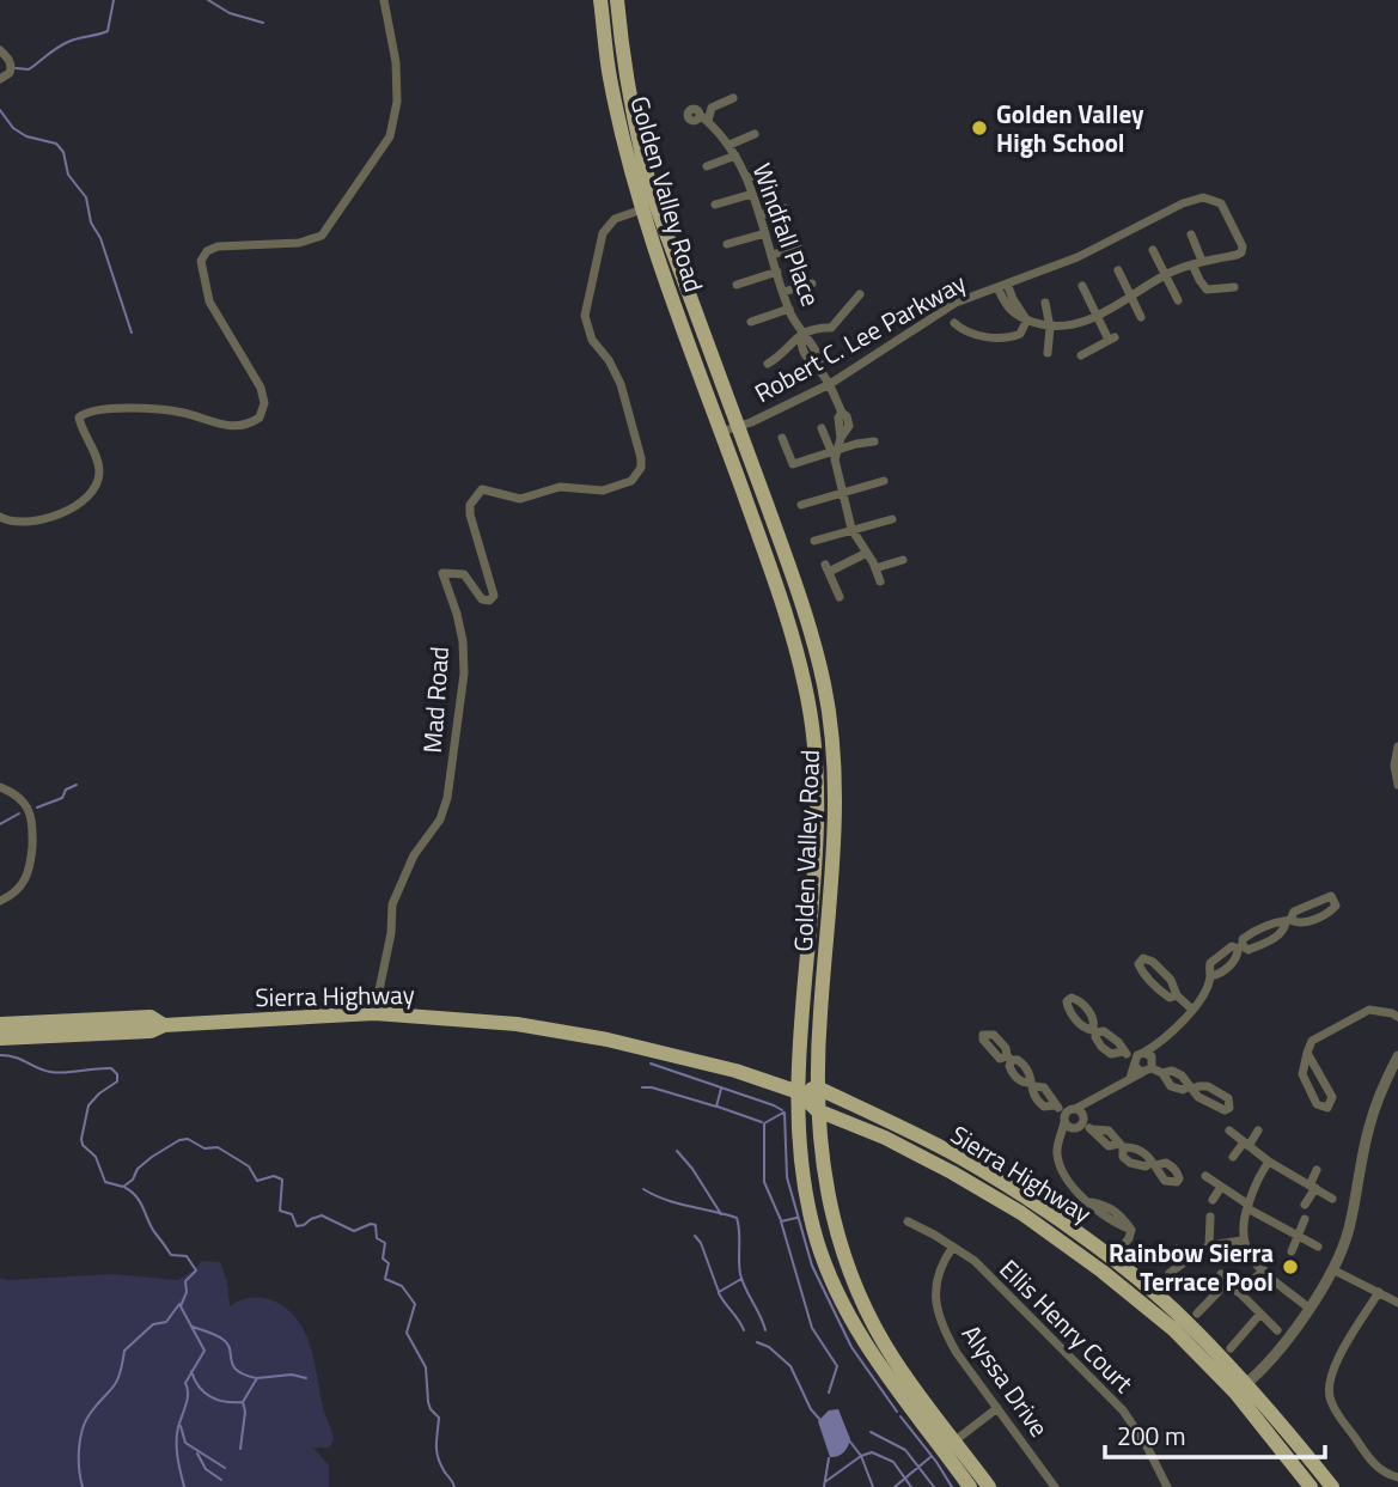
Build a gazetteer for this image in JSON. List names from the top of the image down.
{
  "streets": {
    "main road": ["Golden Valley Road", "Sierra Highway"],
    "street": [
      "Windfall Place",
      "Robert C. Lee Parkway",
      "Mad Road",
      "Ellis Henry Court",
      "Alyssa Drive"
    ]
  },
  "crossings": [
    ["Golden Valley Road", "Robert C. Lee Parkway"],
    ["Golden Valley Road", "Mad Road"],
    ["Golden Valley Road", "Sierra Highway"],
    ["Windfall Place", "Robert C. Lee Parkway"],
    ["Mad Road", "Sierra Highway"],
    ["Ellis Henry Court", "Alyssa Drive"]
  ],
  "places": ["Golden Valley High School", "Rainbow Sierra Terrace Pool"],
  "scale_bar": "200 m"
}
